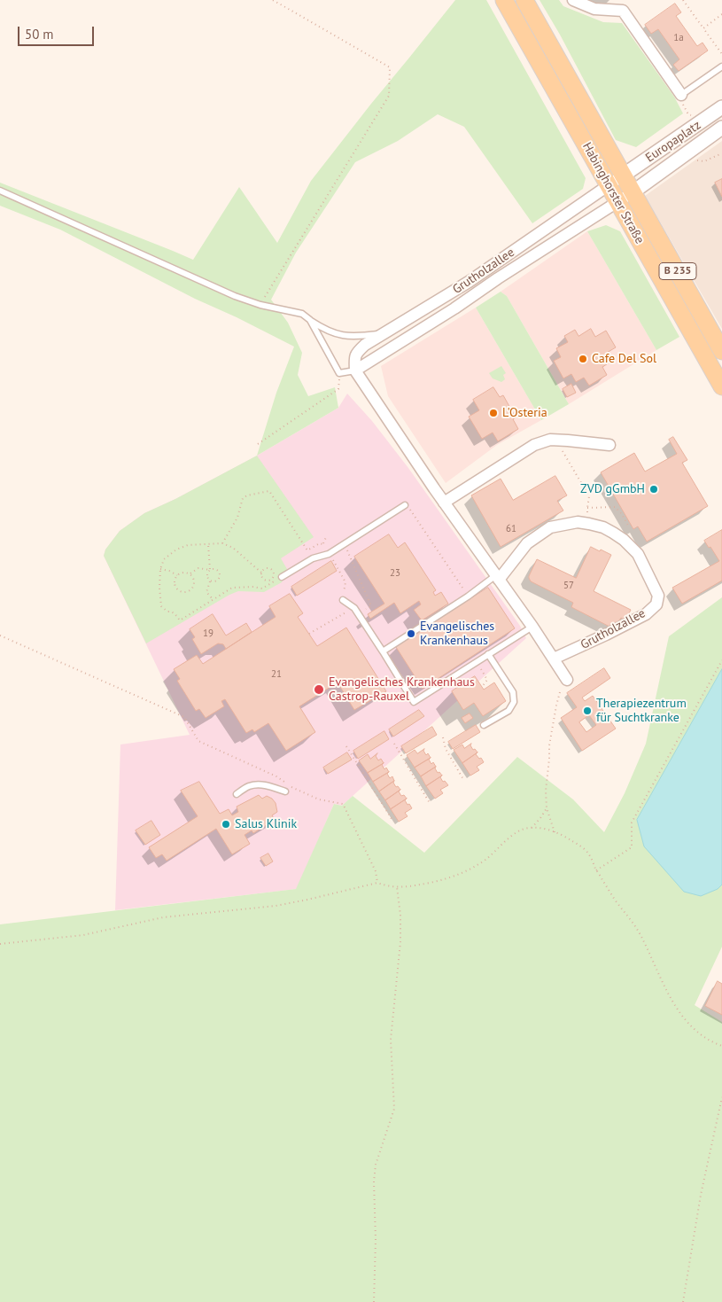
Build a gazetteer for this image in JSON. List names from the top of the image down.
{
  "streets": {
    "main road": ["Habinghorster Straße", "B 235"],
    "street": ["Europaplatz", "Grutholzallee"]
  },
  "crossings": [
    ["Europaplatz", "Habinghorster Straße"],
    ["Europaplatz", "Grutholzallee"],
    ["Habinghorster Straße", "Grutholzallee"]
  ],
  "places": [
    "Cafe Del Sol",
    "L'Osteria",
    "ZVD gGmbH",
    "Evangelisches Krankenhaus",
    "Evangelisches Krankenhaus Castrop-Rauxel",
    "Therapiezentrum für Suchtkranke",
    "Salus Klinik"
  ],
  "house_numbers": [
    "1a",
    "61",
    "23",
    "57",
    "19",
    "21"
  ],
  "scale_bar": "50 m"
}
